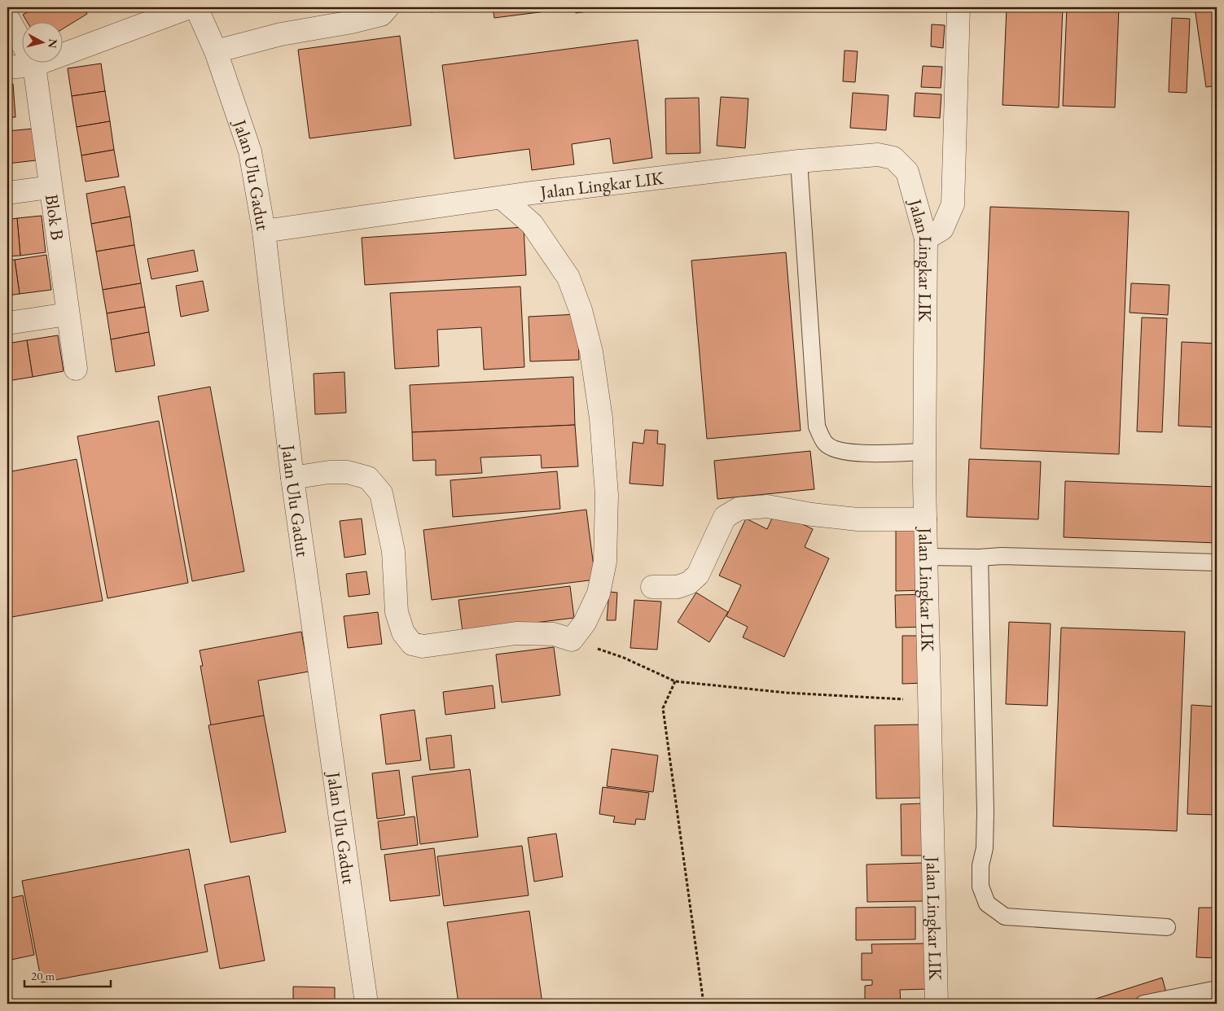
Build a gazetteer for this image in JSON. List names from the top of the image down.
{
  "streets": {
    "street": ["Jalan Ulu Gadut", "Jalan Lingkar LIK", "Blok B"]
  },
  "crossings": [
    ["Jalan Ulu Gadut", "Jalan Lingkar LIK"]
  ],
  "scale_bar": "20 m",
  "north": "right"
}
